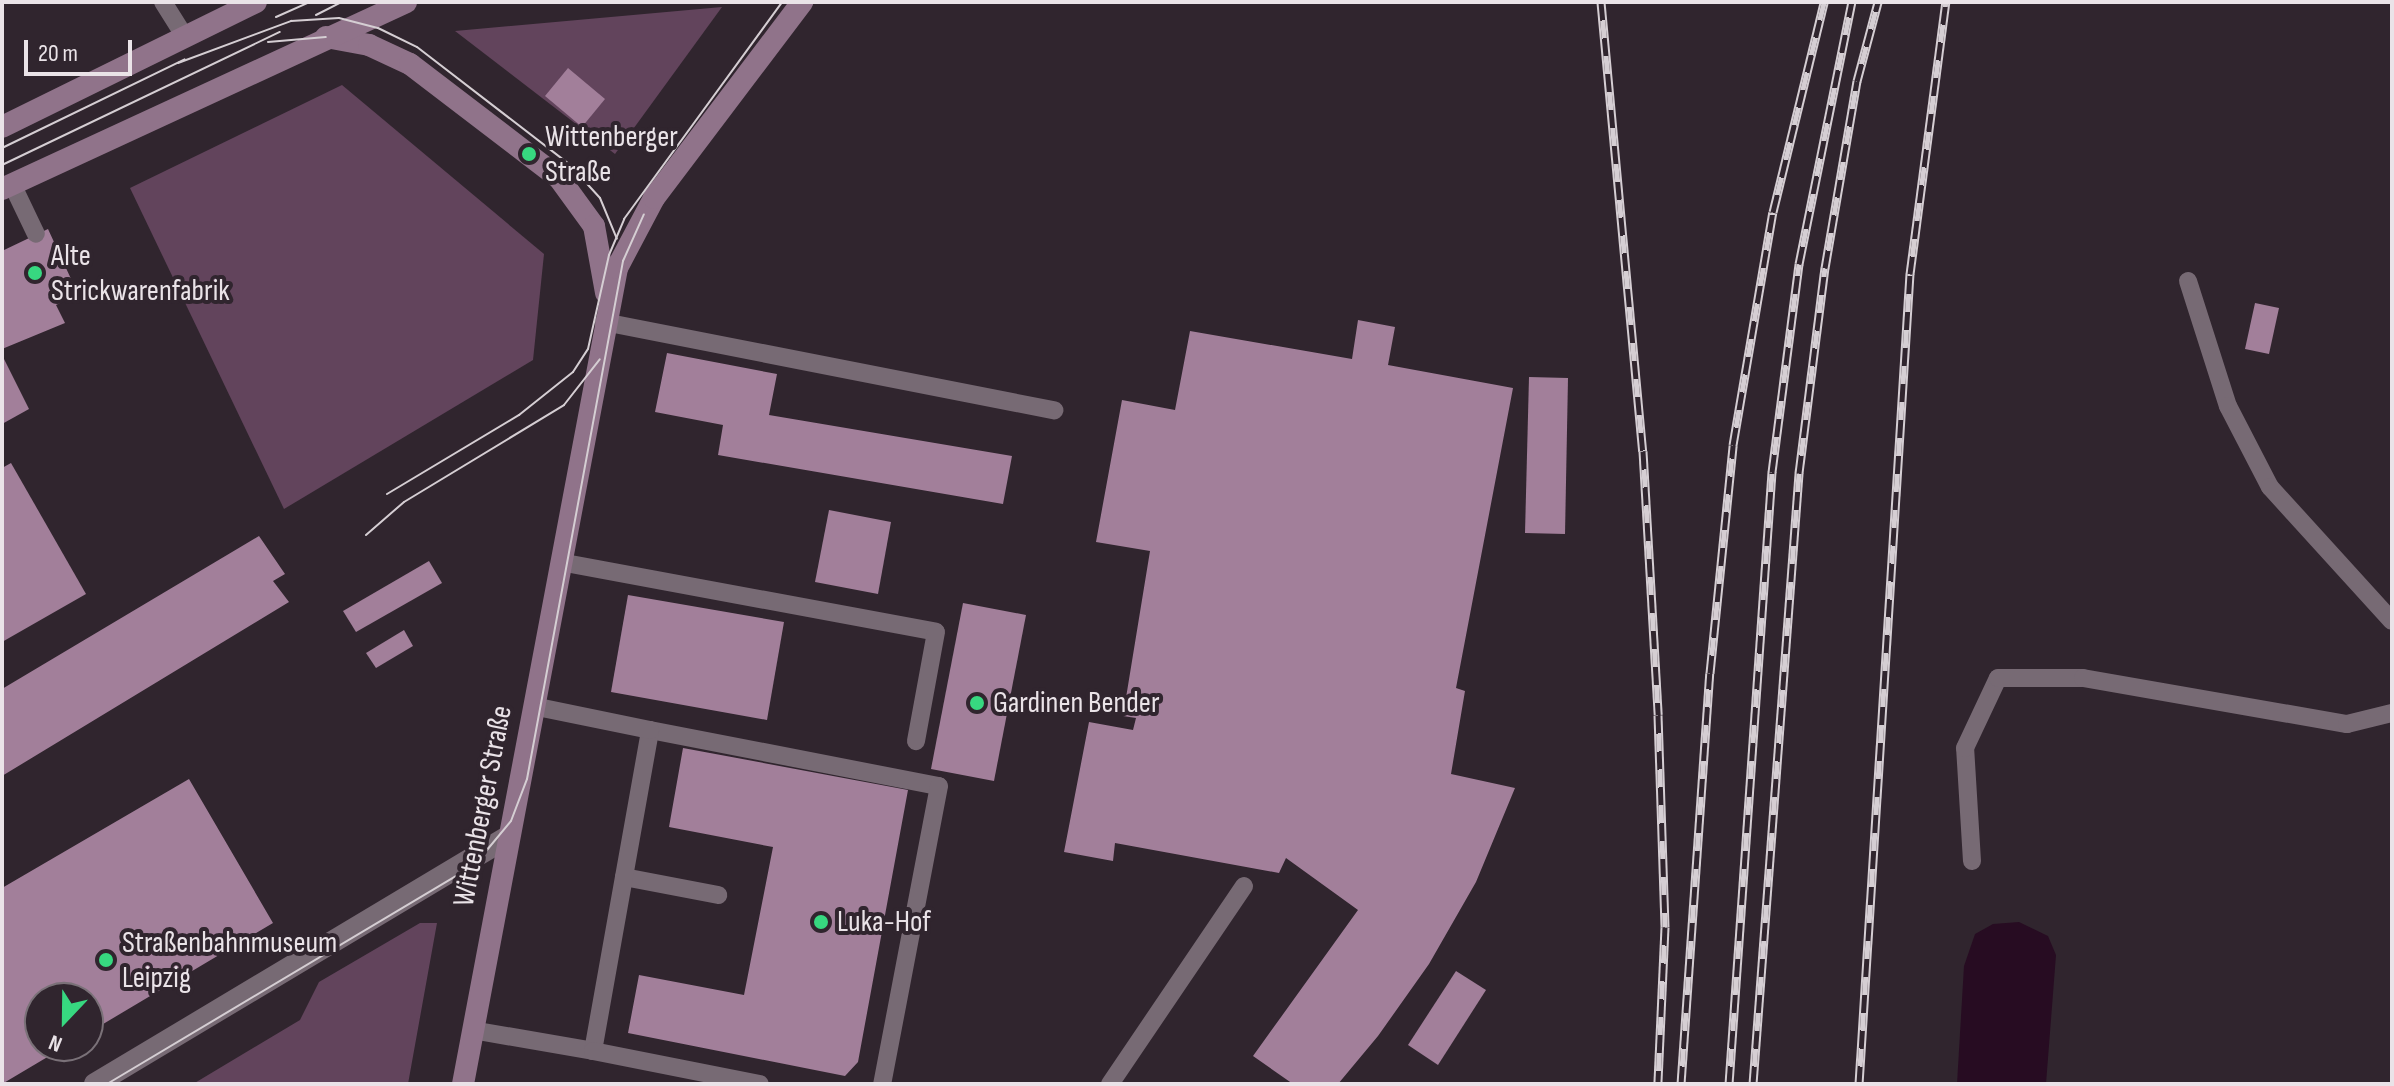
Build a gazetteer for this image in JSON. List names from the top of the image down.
{
  "streets": {
    "main road": ["Wittenberger Straße"]
  },
  "places": [
    "Wittenberger Straße",
    "Alte Strickwarenfabrik",
    "Gardinen Bender",
    "Luka-Hof",
    "Straßenbahnmuseum Leipzig"
  ],
  "scale_bar": "20 m",
  "north": "bottom"
}
